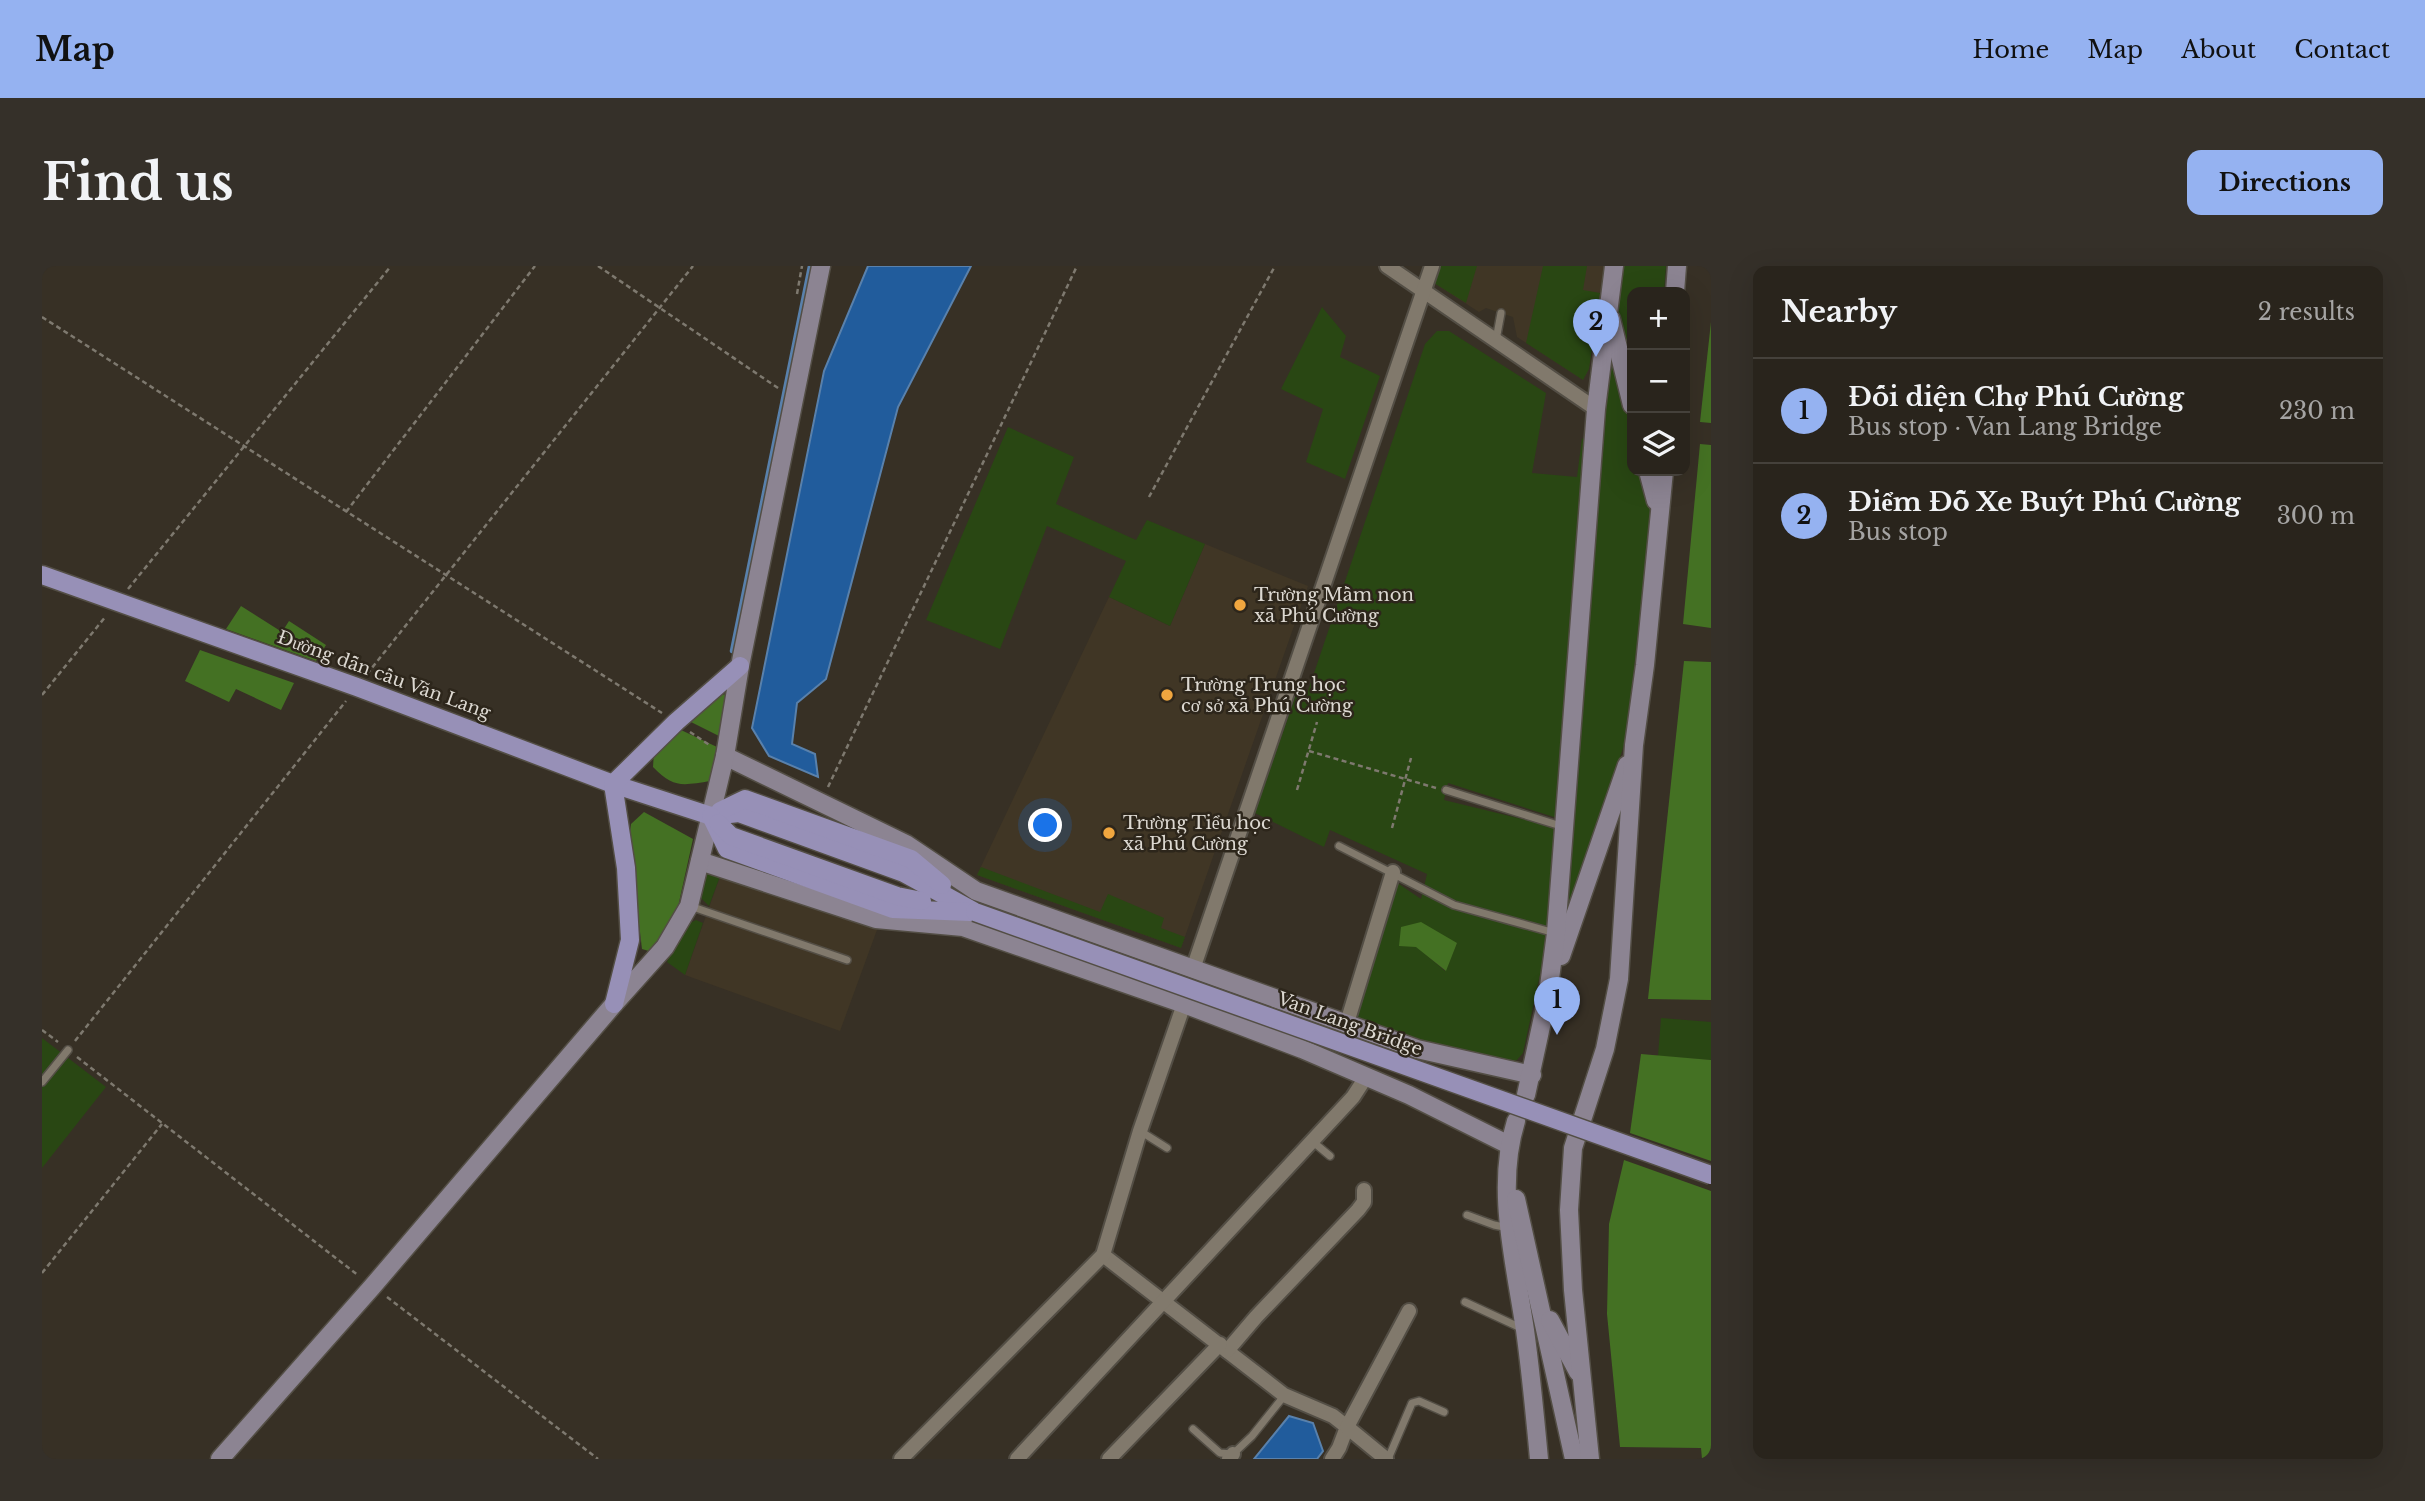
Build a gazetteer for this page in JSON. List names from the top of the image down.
{
  "streets": {
    "main road": ["Đường dẫn cầu Văn Lang", "Van Lang Bridge"]
  },
  "places": ["Trường Mầm non xã Phú Cường", "Trường Trung học cơ sở xã Phú Cường", "Trường Tiểu học xã Phú Cường"],
  "page": {
    "header": "Map",
    "nav": [
      "Home",
      "Map",
      "About",
      "Contact"
    ],
    "buttons": "Directions",
    "title": "Find us",
    "heading": ["Nearby", "2 results"],
    "map_buttons": ["+", "−"],
    "pins": ["2", "1"],
    "list": [
      {
        "mark": "1",
        "name": "Đối diện Chợ Phú Cường",
        "note": "Bus stop · Van Lang Bridge",
        "value": "230 m"
      },
      {
        "mark": "2",
        "name": "Điểm Đỗ Xe Buýt Phú Cường",
        "note": "Bus stop",
        "value": "300 m"
      }
    ]
  }
}
